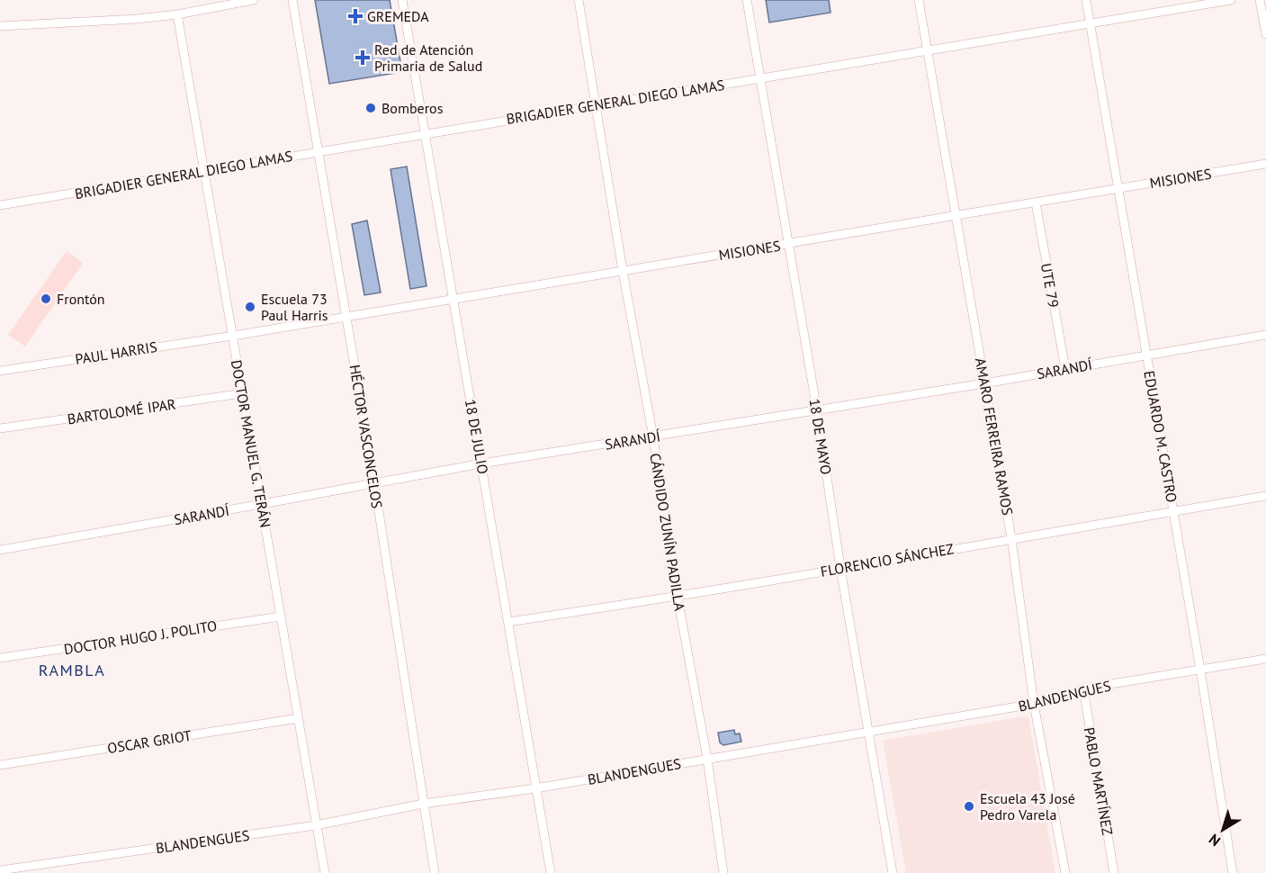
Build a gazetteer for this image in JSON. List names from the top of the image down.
{
  "streets": {
    "street": [
      "BRIGADIER GENERAL DIEGO LAMAS",
      "MISIONES",
      "UTE 79",
      "PAUL HARRIS",
      "SARANDÍ",
      "BARTOLOMÉ IPAR",
      "HÉCTOR VASCONCELOS",
      "18 DE JULIO",
      "18 DE MAYO",
      "AMARO FERREIRA RAMOS",
      "EDUARDO M. CASTRO",
      "DOCTOR MANUEL G. TERÁN",
      "CÁNDIDO ZUNÍN PADILLA",
      "FLORENCIO SÁNCHEZ",
      "DOCTOR HUGO J. POLITO",
      "BLANDENGUES",
      "OSCAR GRIOT",
      "PABLO MARTÍNEZ"
    ]
  },
  "crossings": [
    ["BRIGADIER GENERAL DIEGO LAMAS", "HÉCTOR VASCONCELOS"],
    ["BRIGADIER GENERAL DIEGO LAMAS", "18 DE JULIO"],
    ["BRIGADIER GENERAL DIEGO LAMAS", "18 DE MAYO"],
    ["BRIGADIER GENERAL DIEGO LAMAS", "AMARO FERREIRA RAMOS"],
    ["BRIGADIER GENERAL DIEGO LAMAS", "EDUARDO M. CASTRO"],
    ["BRIGADIER GENERAL DIEGO LAMAS", "DOCTOR MANUEL G. TERÁN"],
    ["BRIGADIER GENERAL DIEGO LAMAS", "CÁNDIDO ZUNÍN PADILLA"],
    ["MISIONES", "UTE 79"],
    ["MISIONES", "PAUL HARRIS"],
    ["MISIONES", "HÉCTOR VASCONCELOS"],
    ["MISIONES", "18 DE JULIO"],
    ["MISIONES", "18 DE MAYO"],
    ["MISIONES", "AMARO FERREIRA RAMOS"],
    ["MISIONES", "EDUARDO M. CASTRO"],
    ["MISIONES", "DOCTOR MANUEL G. TERÁN"],
    ["MISIONES", "CÁNDIDO ZUNÍN PADILLA"],
    ["UTE 79", "SARANDÍ"],
    ["PAUL HARRIS", "DOCTOR MANUEL G. TERÁN"],
    ["SARANDÍ", "HÉCTOR VASCONCELOS"],
    ["SARANDÍ", "18 DE JULIO"],
    ["SARANDÍ", "18 DE MAYO"],
    ["SARANDÍ", "AMARO FERREIRA RAMOS"],
    ["SARANDÍ", "EDUARDO M. CASTRO"],
    ["SARANDÍ", "DOCTOR MANUEL G. TERÁN"],
    ["SARANDÍ", "CÁNDIDO ZUNÍN PADILLA"],
    ["BARTOLOMÉ IPAR", "DOCTOR MANUEL G. TERÁN"],
    ["HÉCTOR VASCONCELOS", "BLANDENGUES"],
    ["18 DE JULIO", "FLORENCIO SÁNCHEZ"],
    ["18 DE JULIO", "BLANDENGUES"],
    ["18 DE MAYO", "FLORENCIO SÁNCHEZ"],
    ["18 DE MAYO", "BLANDENGUES"],
    ["AMARO FERREIRA RAMOS", "FLORENCIO SÁNCHEZ"],
    ["AMARO FERREIRA RAMOS", "BLANDENGUES"],
    ["EDUARDO M. CASTRO", "FLORENCIO SÁNCHEZ"],
    ["EDUARDO M. CASTRO", "BLANDENGUES"],
    ["DOCTOR MANUEL G. TERÁN", "DOCTOR HUGO J. POLITO"],
    ["DOCTOR MANUEL G. TERÁN", "BLANDENGUES"],
    ["DOCTOR MANUEL G. TERÁN", "OSCAR GRIOT"],
    ["CÁNDIDO ZUNÍN PADILLA", "FLORENCIO SÁNCHEZ"],
    ["CÁNDIDO ZUNÍN PADILLA", "BLANDENGUES"],
    ["BLANDENGUES", "PABLO MARTÍNEZ"]
  ],
  "districts": ["RAMBLA"],
  "places": {
    "health": ["GREMEDA", "Red de Atención Primaria de Salud"],
    "other": [
      "Bomberos",
      "Frontón",
      "Escuela 73 Paul Harris",
      "Escuela 43 José Pedro Varela"
    ]
  },
  "north": "bottom left"
}
